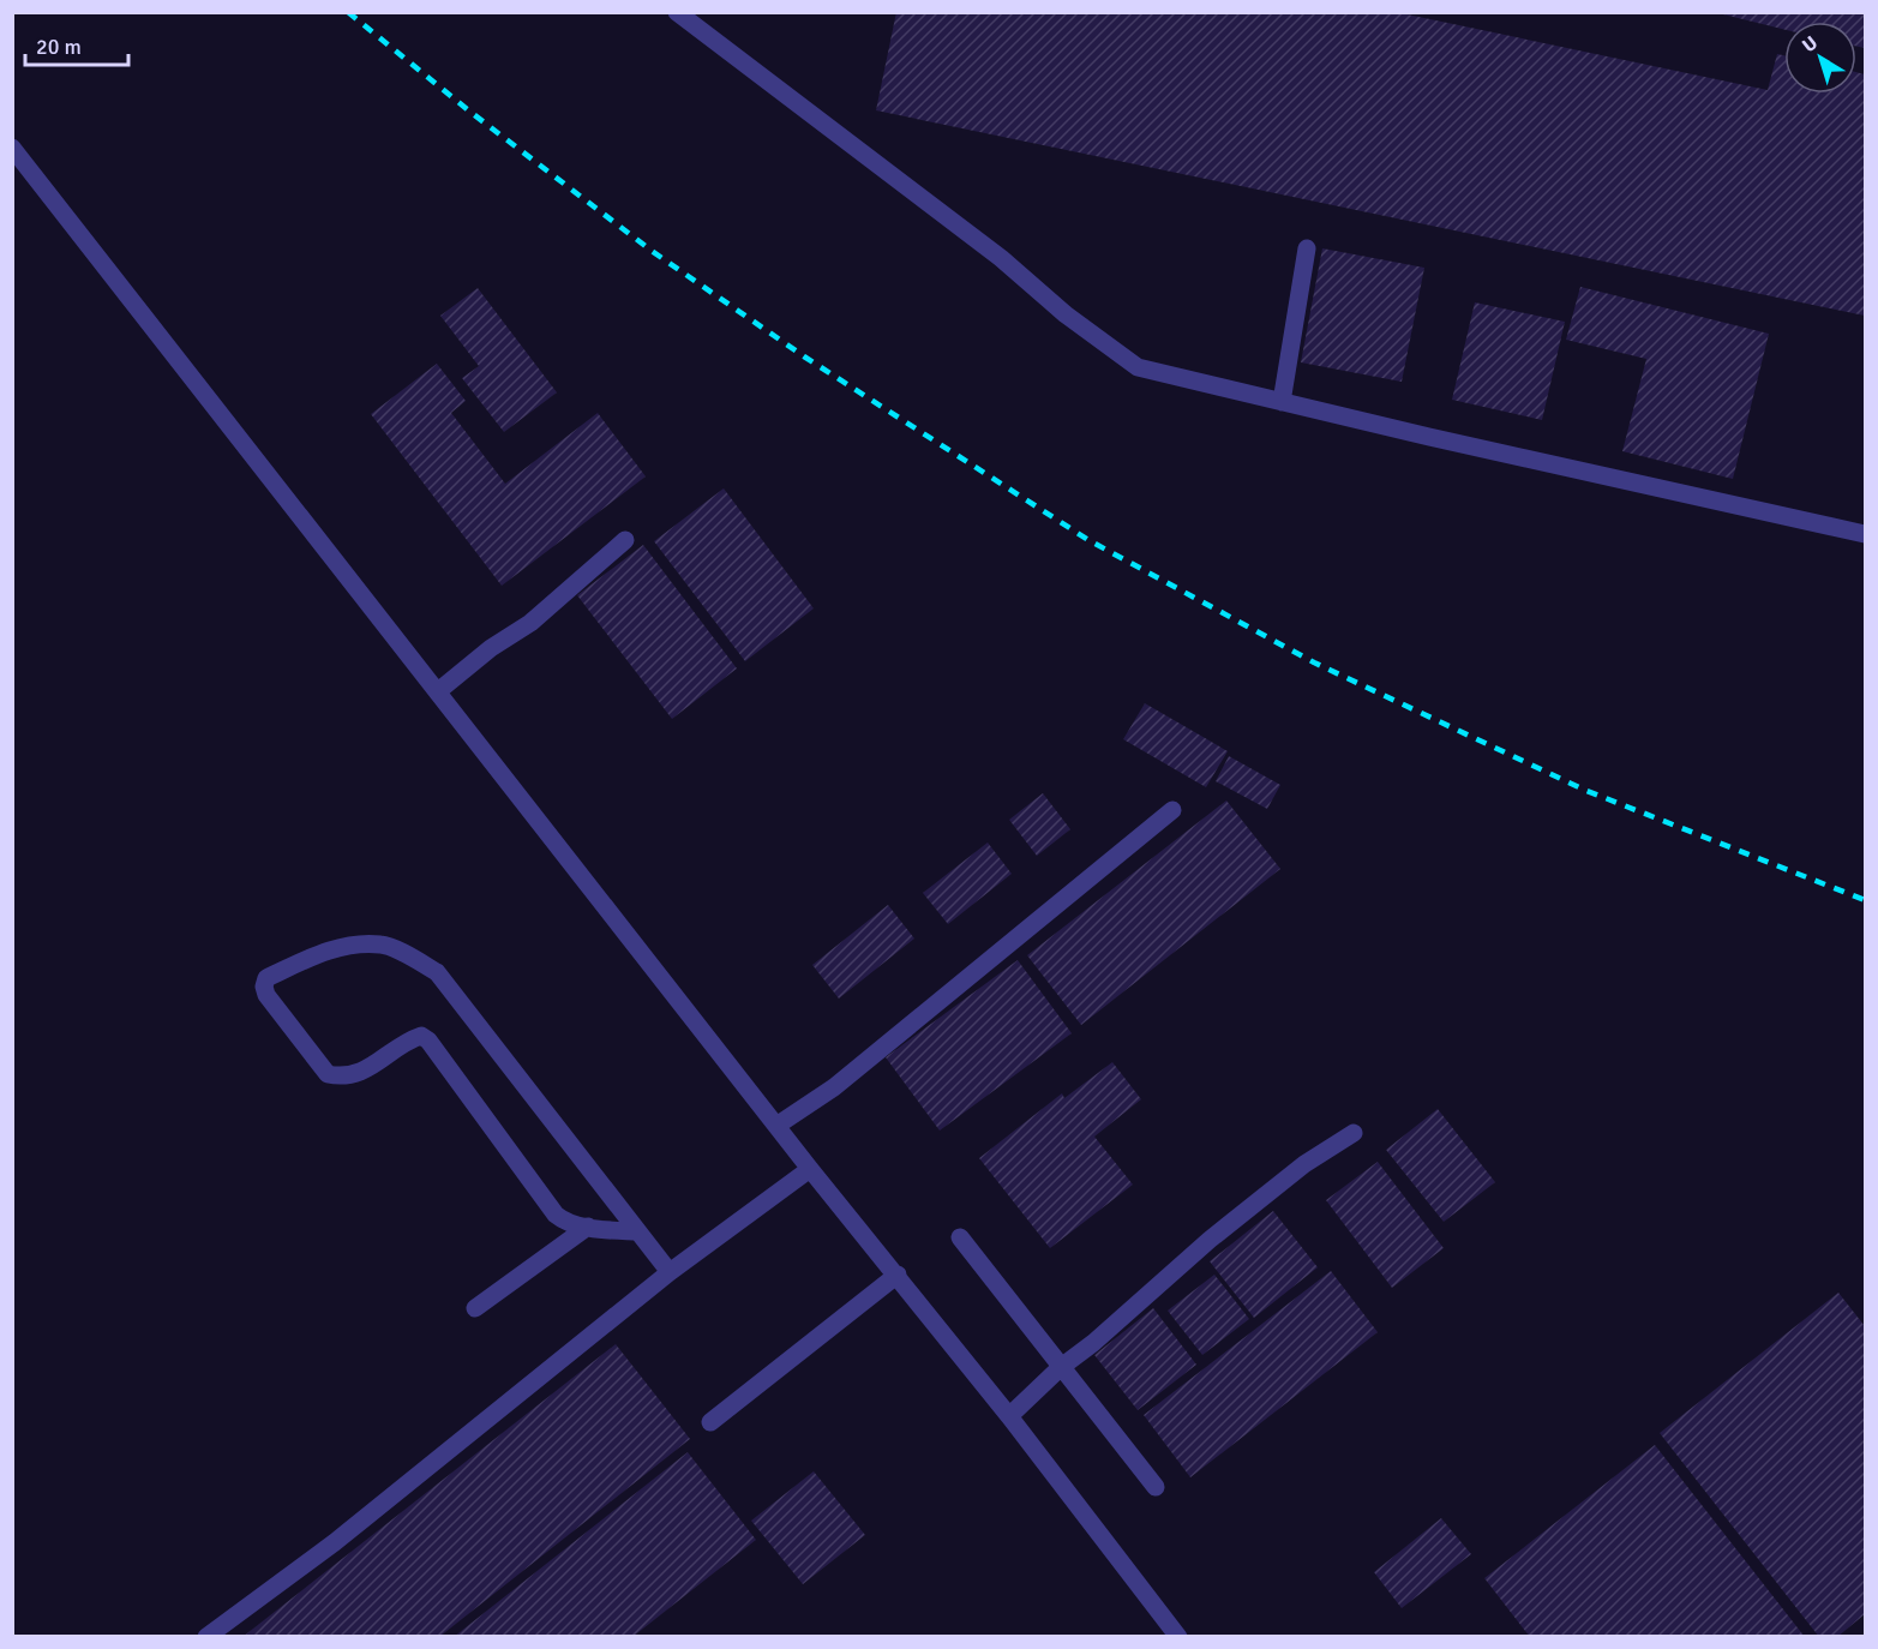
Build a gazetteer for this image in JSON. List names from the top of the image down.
{
  "scale_bar": "20 m",
  "north": "top left"
}
